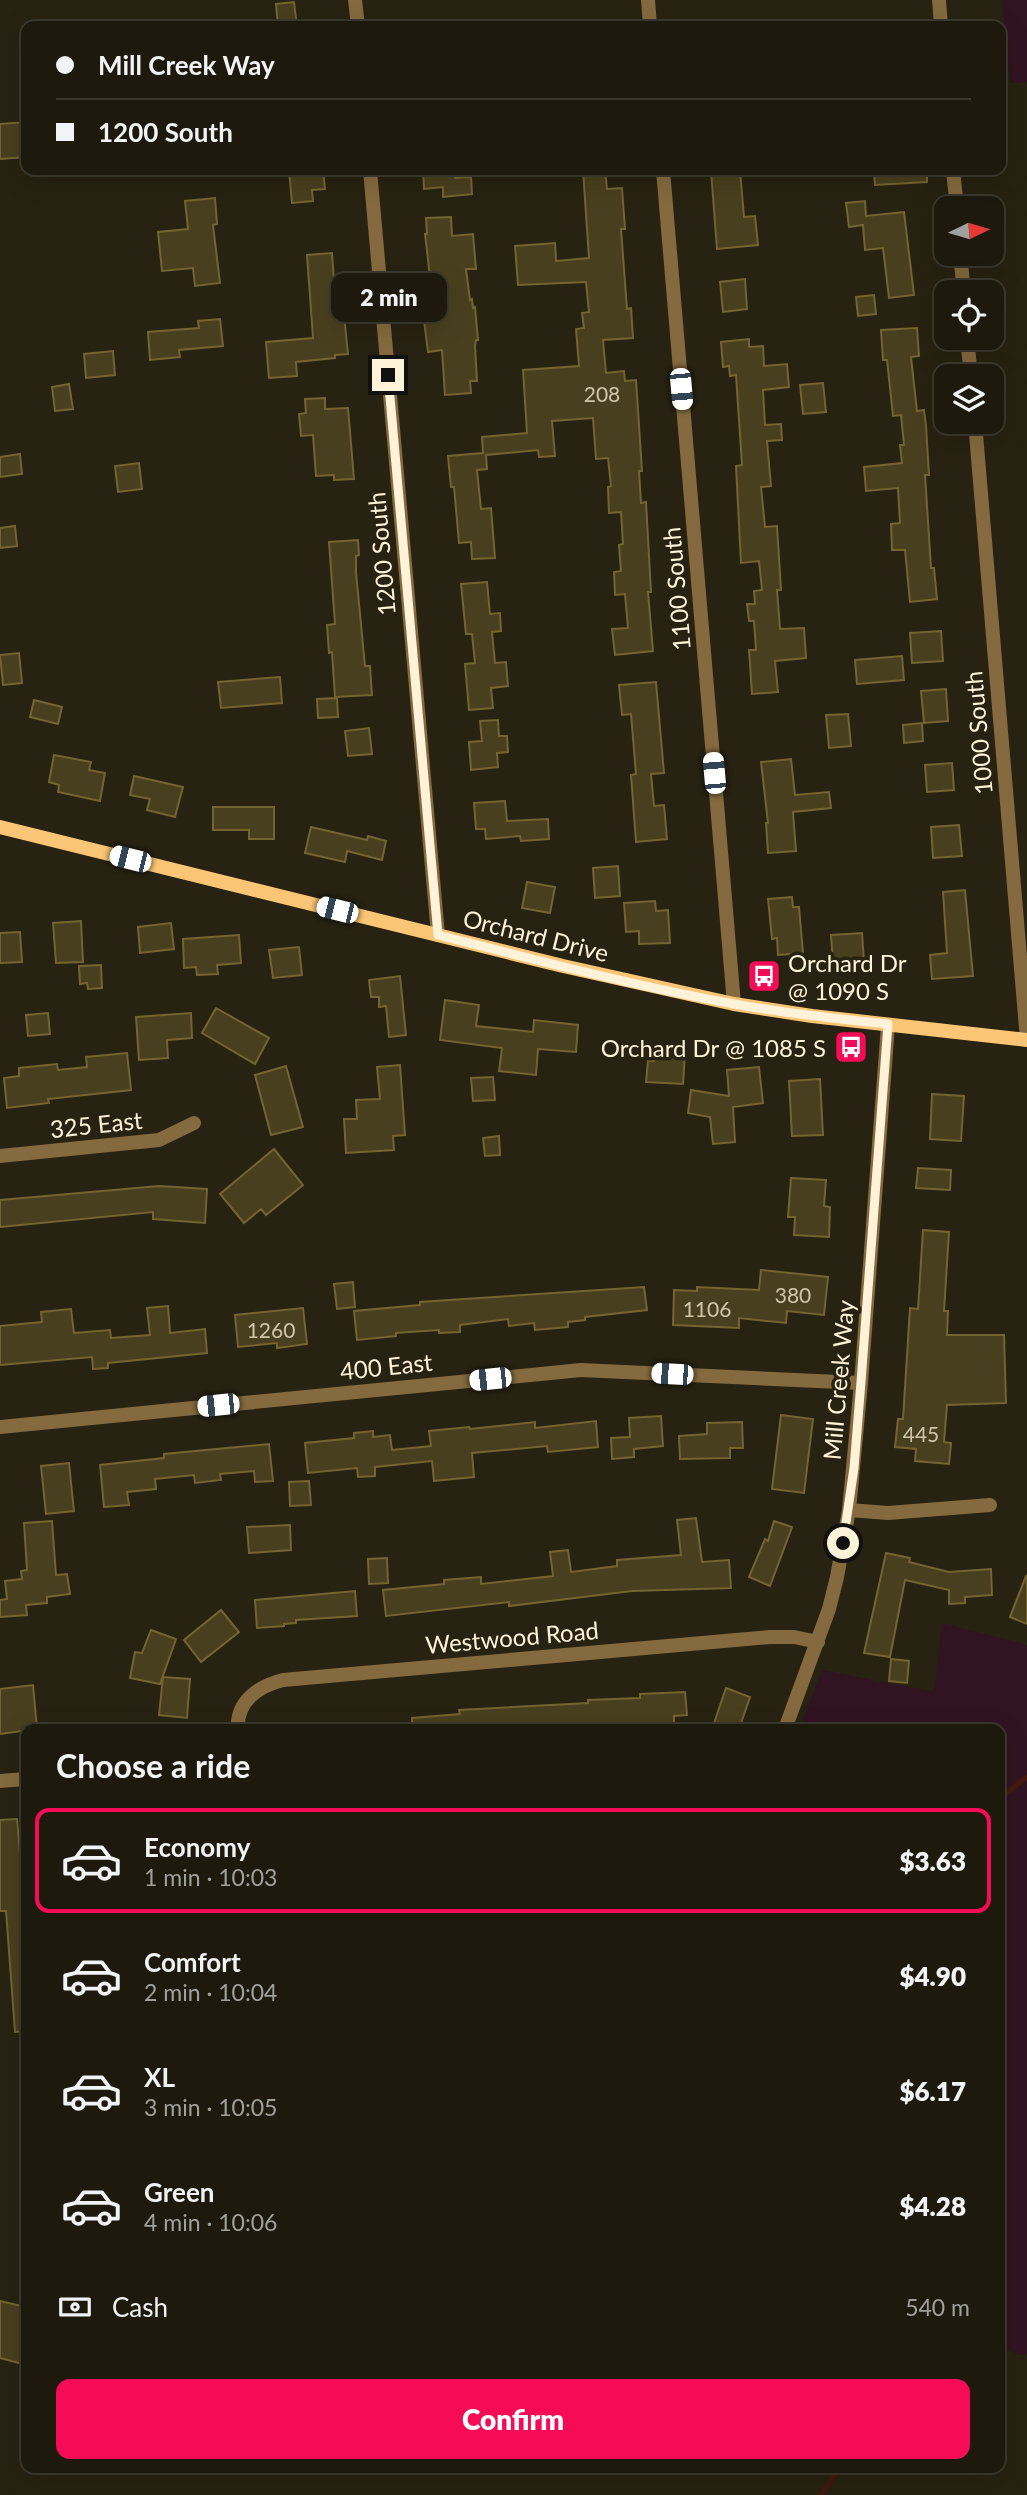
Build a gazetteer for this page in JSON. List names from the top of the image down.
{
  "streets": {
    "main road": ["Orchard Drive"],
    "street": [
      "1200 South",
      "1100 South",
      "1000 South",
      "325 East",
      "400 East",
      "Mill Creek Way",
      "Westwood Road"
    ]
  },
  "crossings": [
    ["1200 South", "Orchard Drive"],
    ["1100 South", "Orchard Drive"],
    ["1000 South", "Orchard Drive"],
    ["Orchard Drive", "Mill Creek Way"],
    ["400 East", "Mill Creek Way"],
    ["Mill Creek Way", "Westwood Road"]
  ],
  "places": {
    "bus stop": ["Orchard Dr @ 1090 S", "Orchard Dr @ 1085 S"]
  },
  "house_numbers": [
    "208",
    "380",
    "1106",
    "1260",
    "445"
  ],
  "north": "right",
  "page": {
    "banner": ["Mill Creek Way", "1200 South"],
    "bubble": "2 min",
    "heading": "Choose a ride",
    "list": [
      {
        "name": "Economy",
        "note": "1 min · 10:03",
        "value": "$3.63"
      },
      {
        "name": "Comfort",
        "note": "2 min · 10:04",
        "value": "$4.90"
      },
      {
        "name": "XL",
        "note": "3 min · 10:05",
        "value": "$6.17"
      },
      {
        "name": "Green",
        "note": "4 min · 10:06",
        "value": "$4.28"
      }
    ],
    "pay": ["Cash", "540 m"],
    "buttons": "Confirm"
  }
}
